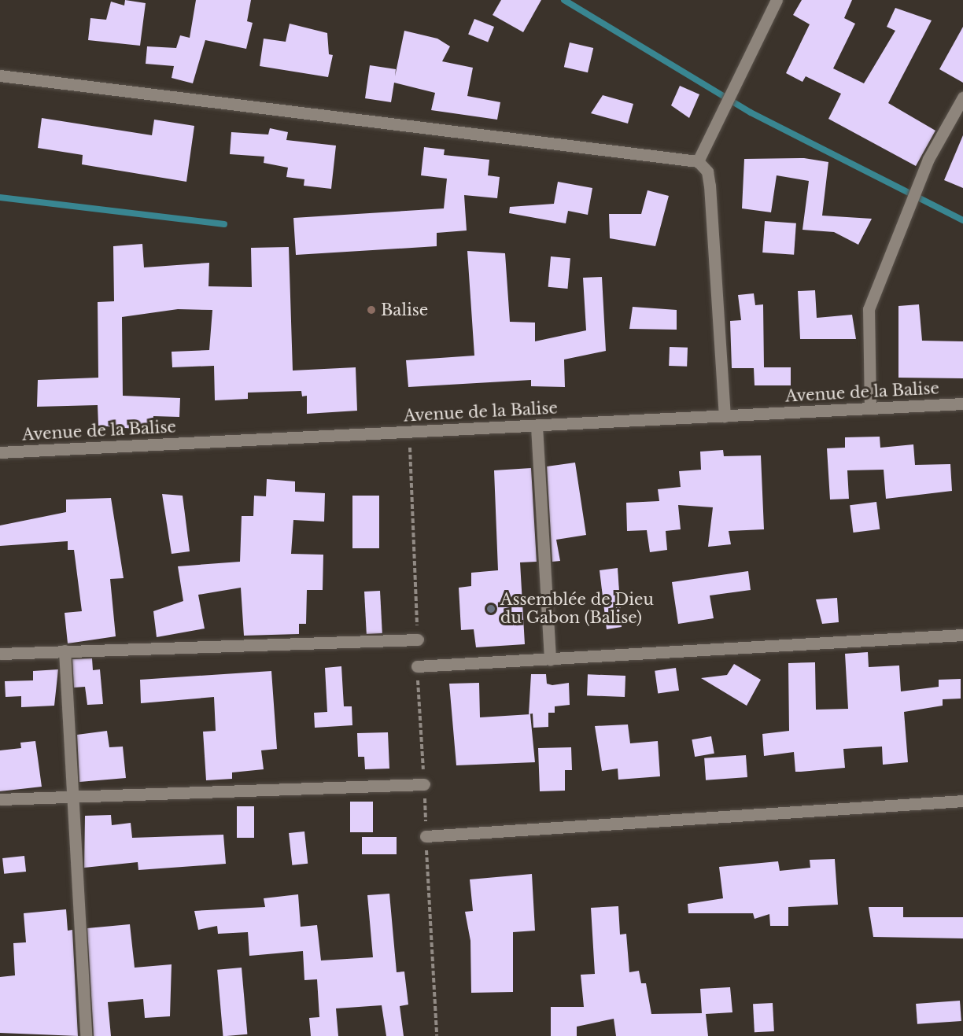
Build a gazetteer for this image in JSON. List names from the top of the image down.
{
  "streets": {
    "street": ["Avenue de la Balise"]
  },
  "places": ["Balise", "Assemblée de Dieu du Gabon (Balise)"]
}
